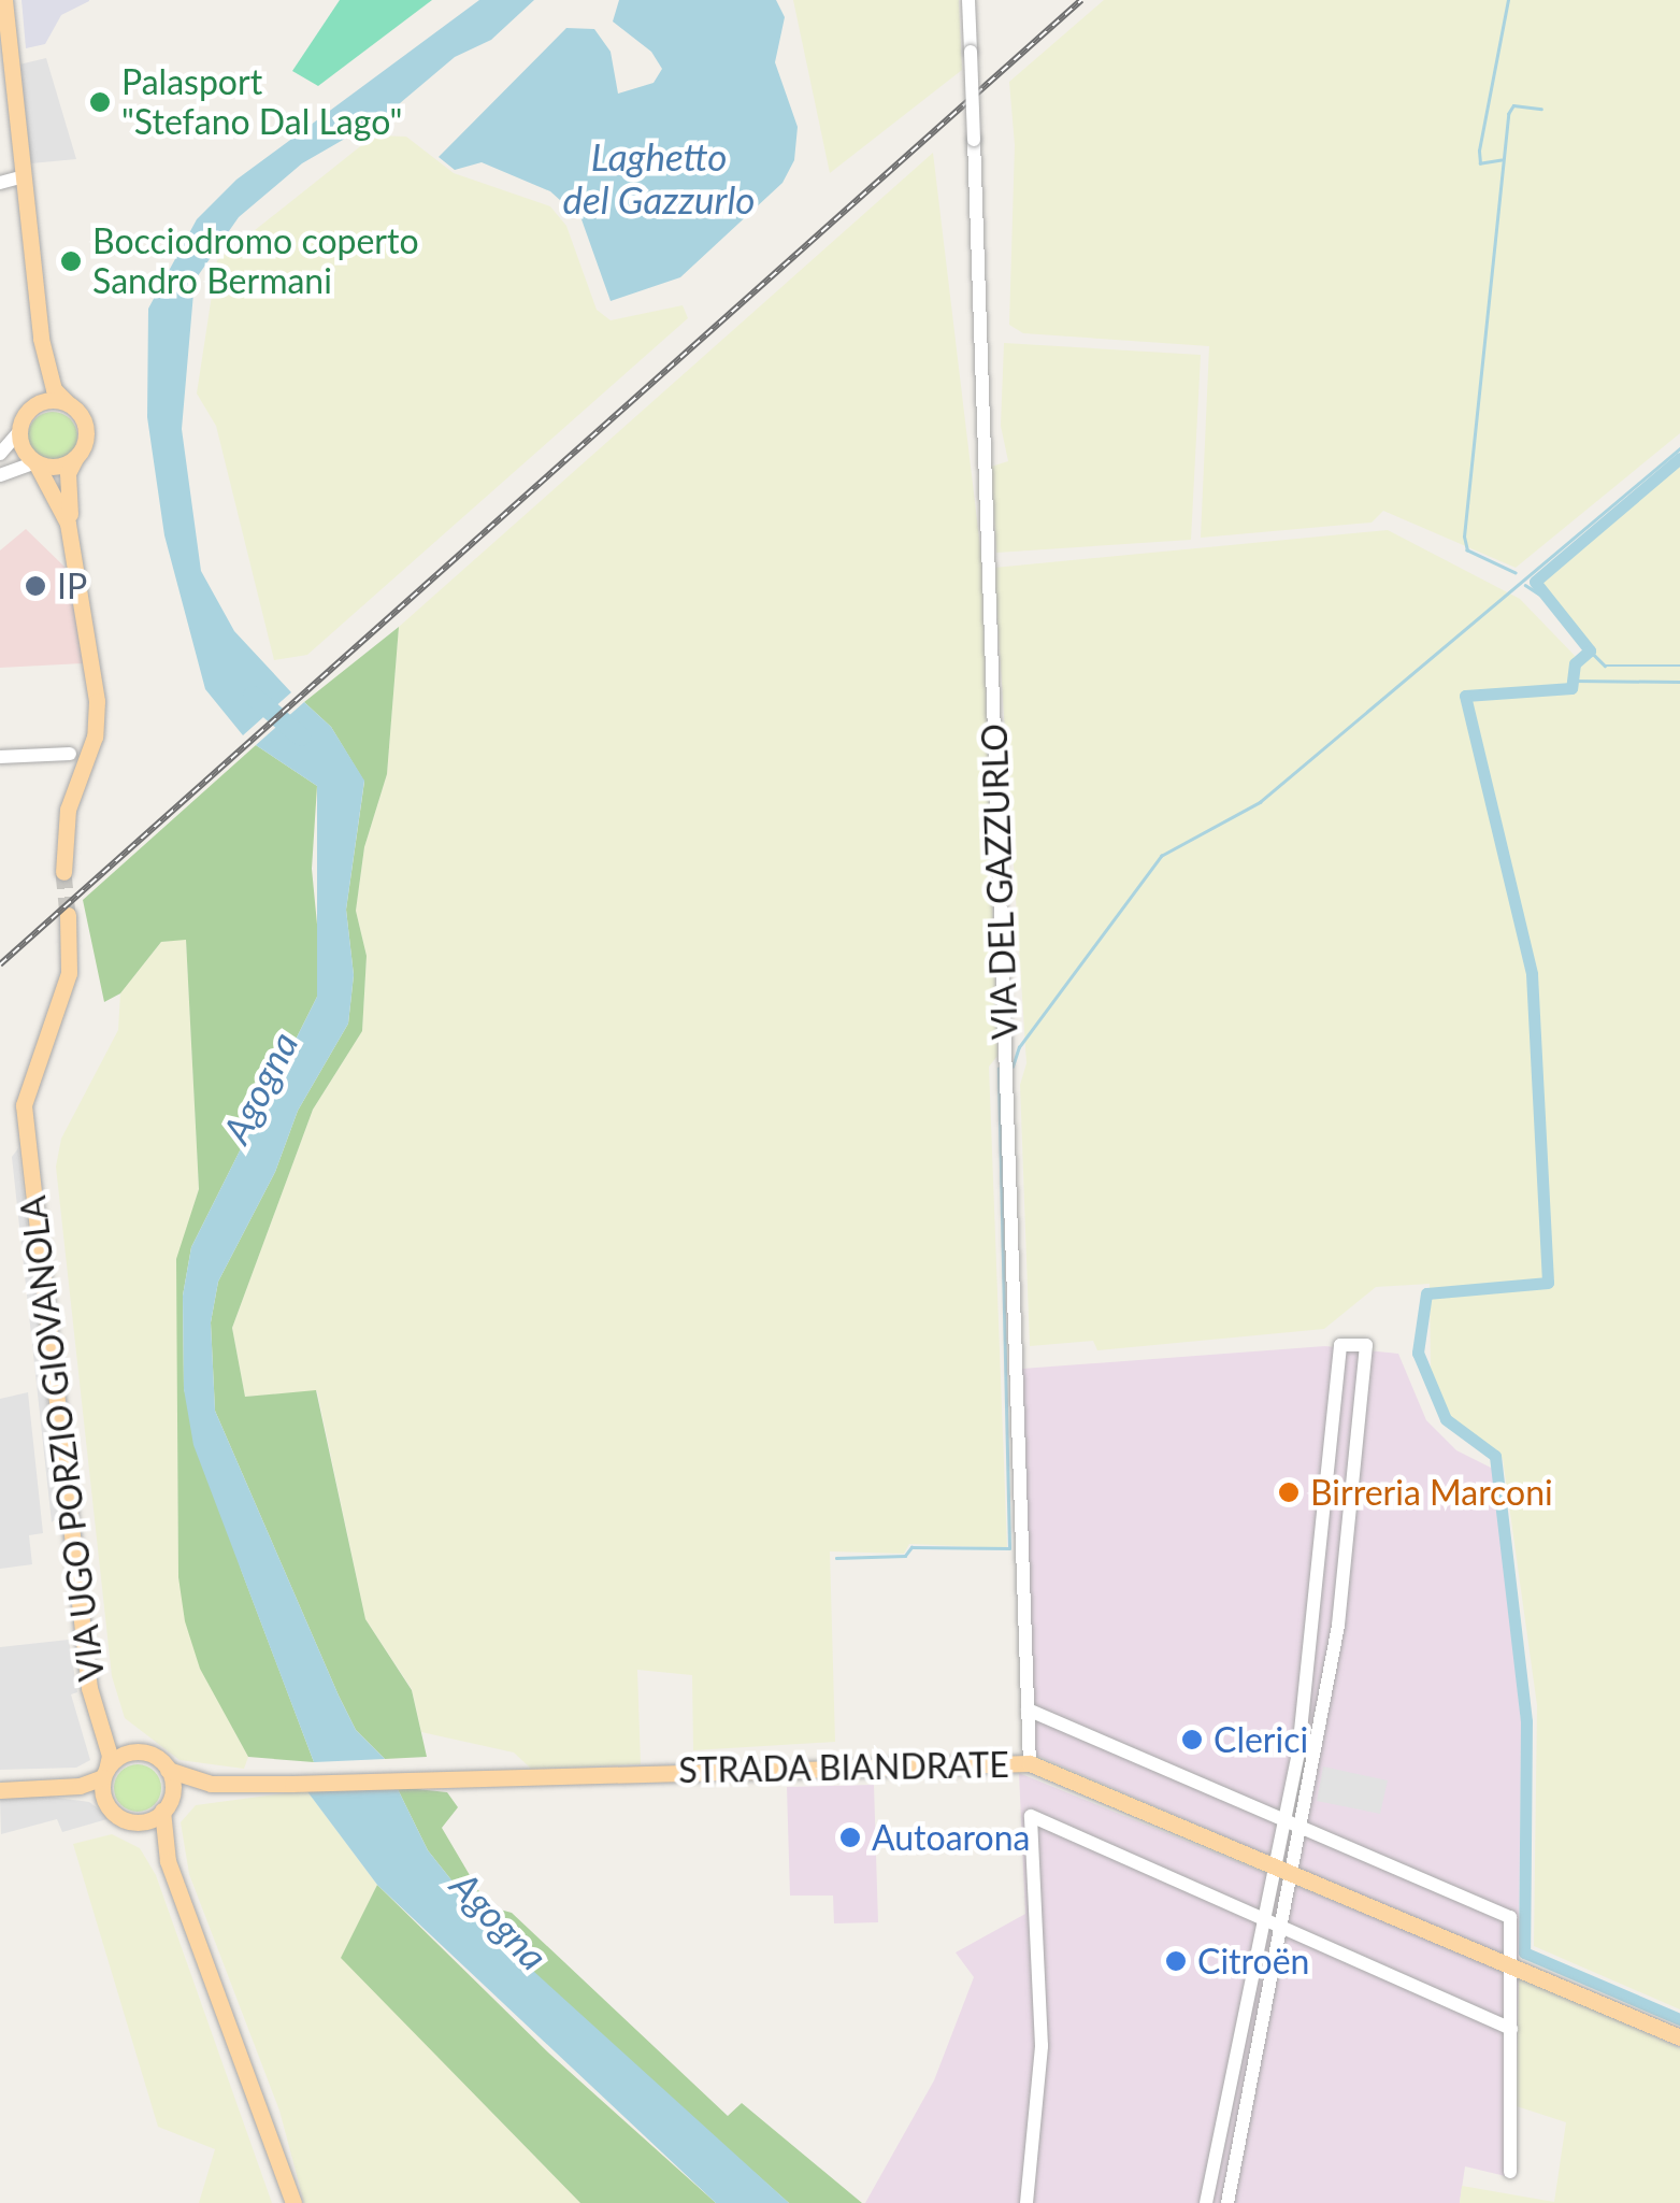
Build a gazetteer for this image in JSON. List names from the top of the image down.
{
  "streets": {
    "main road": ["VIA UGO PORZIO GIOVANOLA", "STRADA BIANDRATE"],
    "street": ["VIA DEL GAZZURLO"]
  },
  "crossings": [
    ["VIA DEL GAZZURLO", "STRADA BIANDRATE"],
    ["VIA UGO PORZIO GIOVANOLA", "STRADA BIANDRATE"]
  ],
  "water": ["Laghetto del Gazzurlo", "Agogna"],
  "places": [
    "Palasport \"Stefano Dal Lago\"",
    "Bocciodromo coperto Sandro Bermani",
    "IP",
    "Birreria Marconi",
    "Clerici",
    "Autoarona",
    "Citroën"
  ]
}
